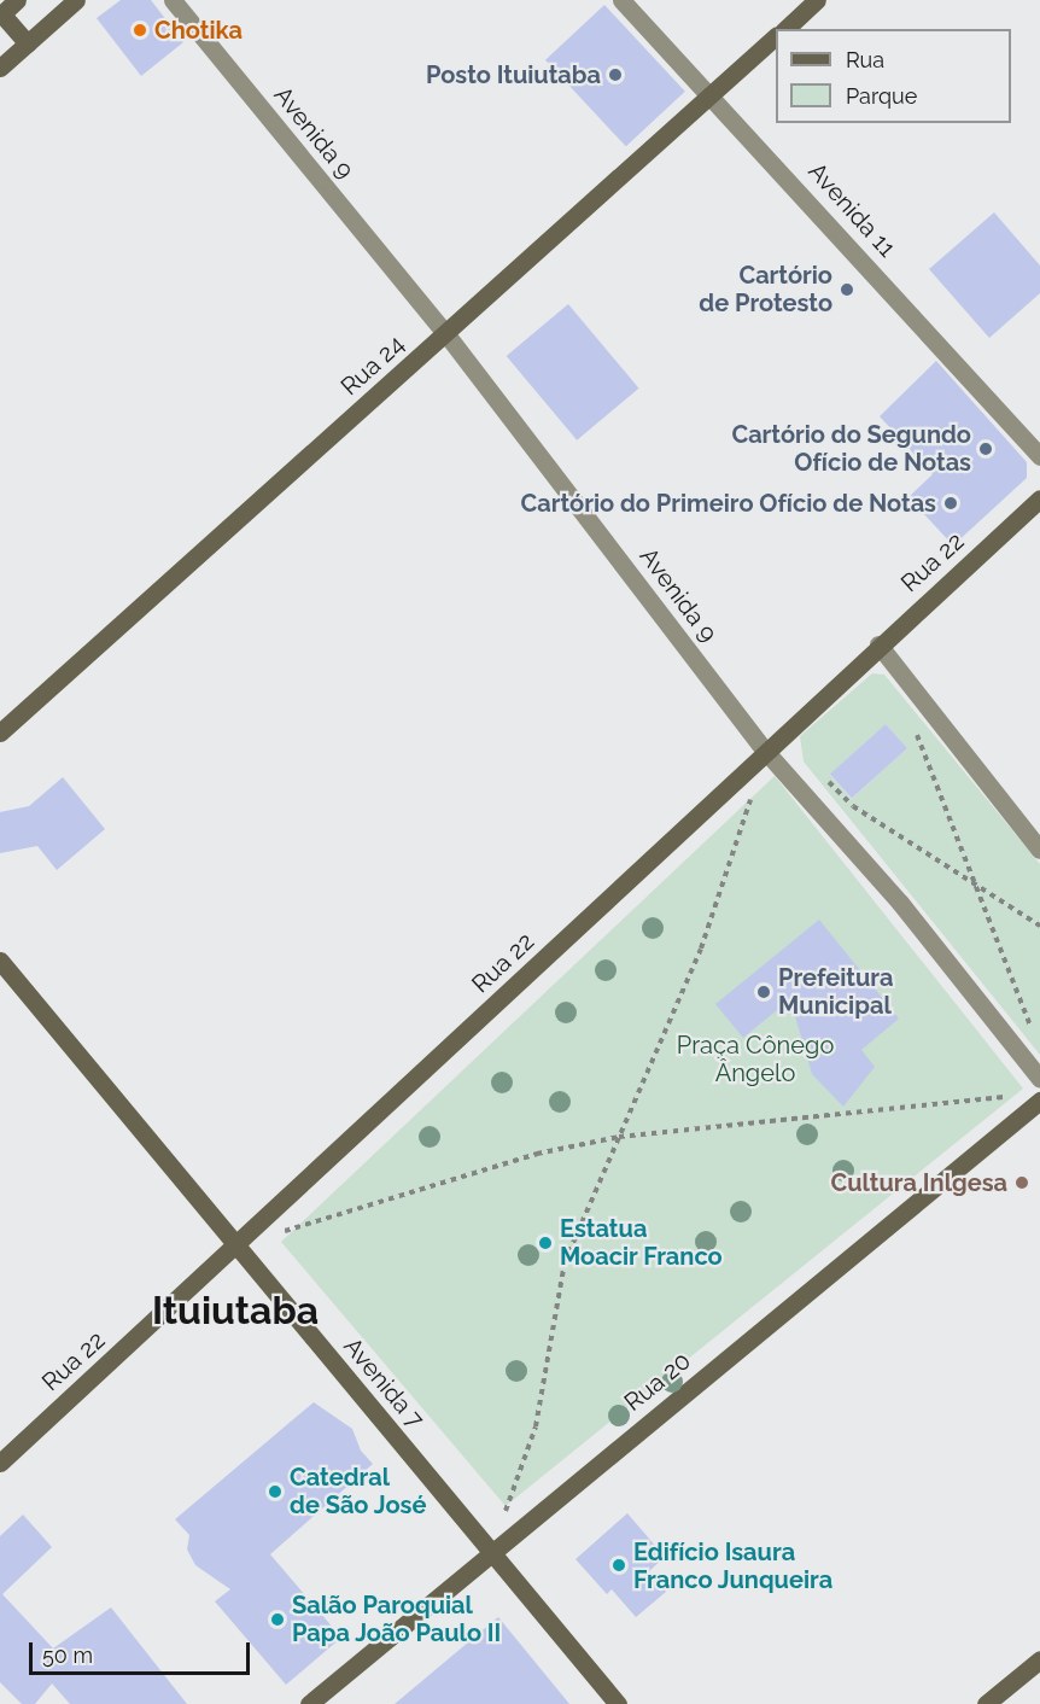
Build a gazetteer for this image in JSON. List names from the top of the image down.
{
  "streets": {
    "street": [
      "Avenida 9",
      "Avenida 11",
      "Rua 24",
      "Rua 22",
      "Rua 20",
      "Avenida 7"
    ]
  },
  "crossings": [
    ["Avenida 9", "Rua 24"],
    ["Avenida 9", "Rua 22"],
    ["Avenida 11", "Rua 24"],
    ["Rua 22", "Avenida 7"],
    ["Rua 20", "Avenida 7"]
  ],
  "districts": ["Ituiutaba"],
  "parks": ["Praça Cônego Ângelo"],
  "places": [
    "Chotika",
    "Posto Ituiutaba",
    "Cartório de Protesto",
    "Cartório do Segundo Ofício de Notas",
    "Cartório do Primeiro Ofício de Notas",
    "Prefeitura Municipal",
    "Cultura Inlgesa",
    "Estatua Moacir Franco",
    "Catedral de São José",
    "Edifício Isaura Franco Junqueira",
    "Salão Paroquial Papa João Paulo II"
  ],
  "legend": ["Rua", "Parque"],
  "scale_bar": "50 m"
}
